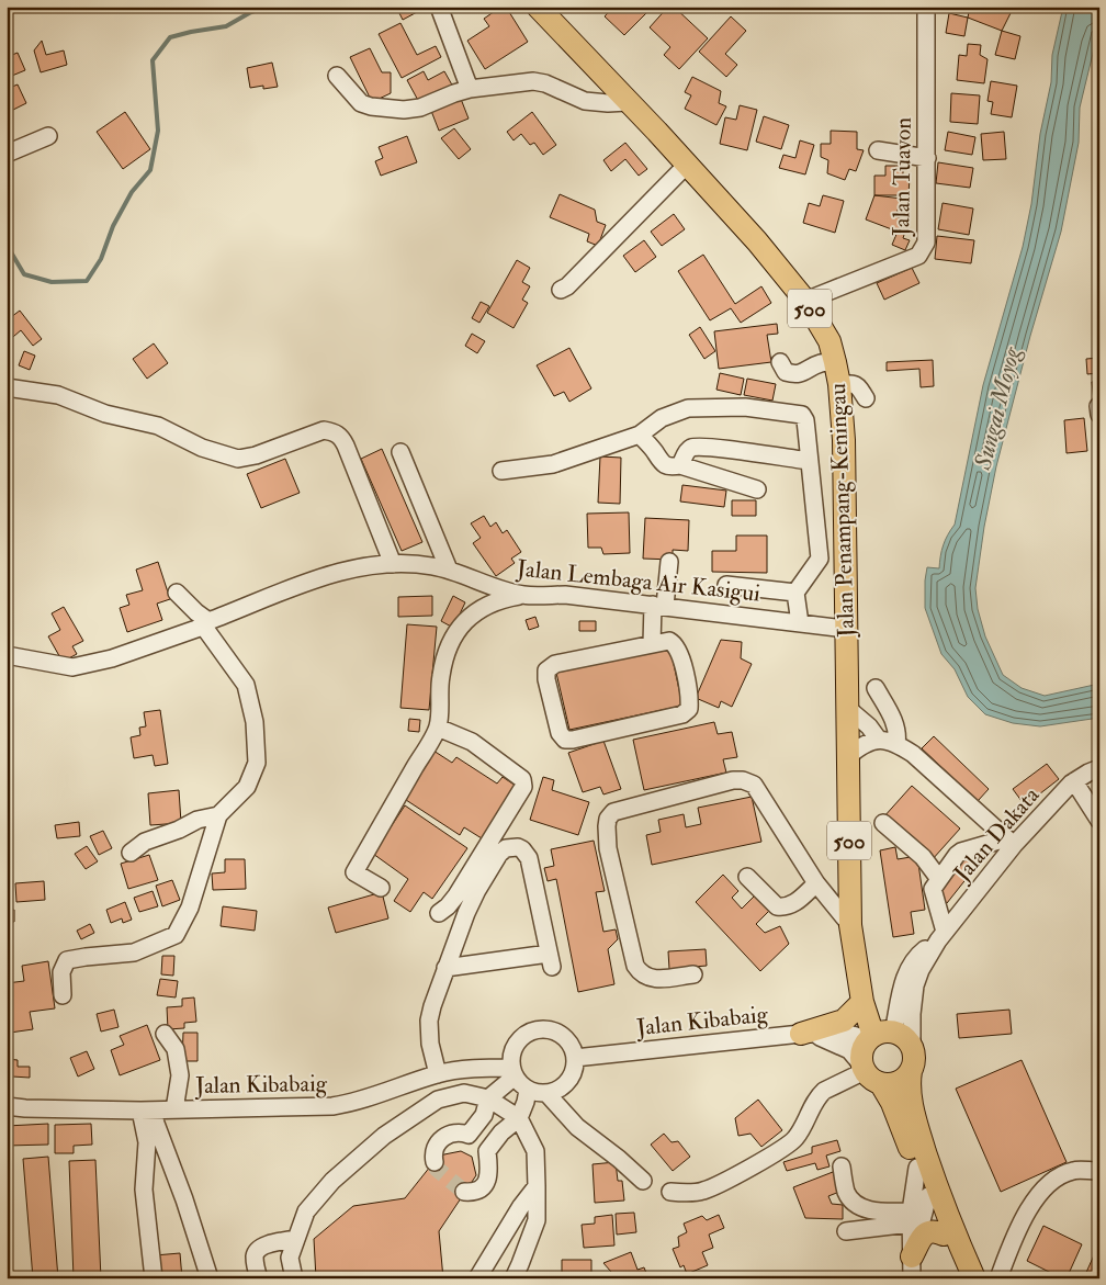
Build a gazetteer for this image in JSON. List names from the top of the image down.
{
  "streets": {
    "main road": ["500", "Jalan Penampang-Keningau"],
    "street": [
      "Jalan Tuavon",
      "Jalan Lembaga Air Kasigui",
      "Jalan Dakata",
      "Jalan Kibabaig"
    ]
  },
  "crossings": [
    ["Jalan Tuavon", "Jalan Penampang-Keningau"],
    ["500", "Jalan Penampang-Keningau"],
    ["500", "Jalan Dakata"],
    ["500", "Jalan Kibabaig"],
    ["Jalan Penampang-Keningau", "Jalan Lembaga Air Kasigui"],
    ["Jalan Penampang-Keningau", "Jalan Dakata"],
    ["Jalan Penampang-Keningau", "Jalan Kibabaig"],
    ["Jalan Dakata", "Jalan Kibabaig"]
  ],
  "water": ["Sungai Moyog"]
}
